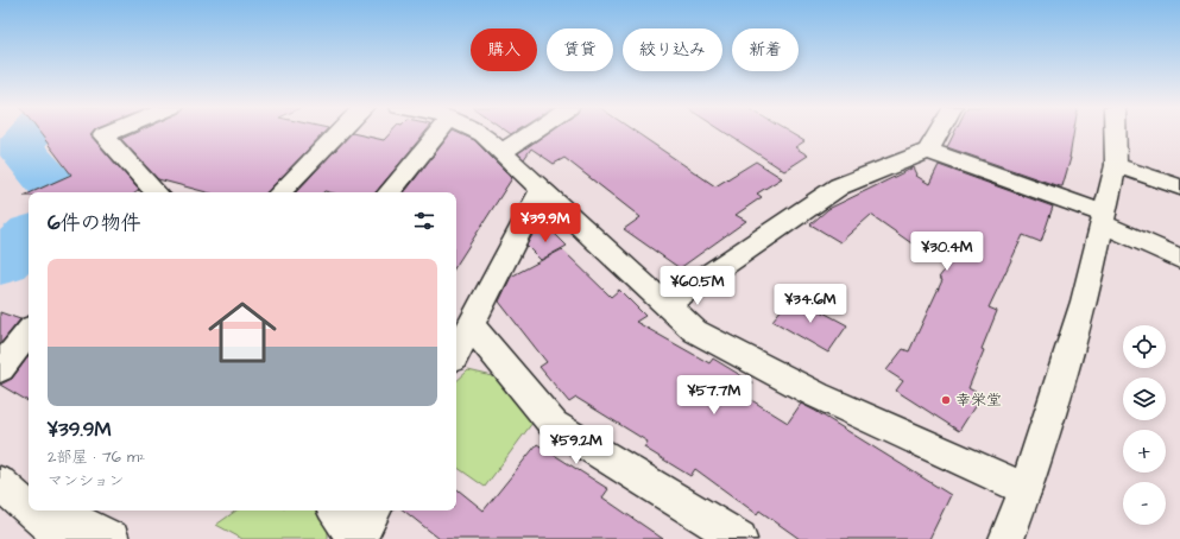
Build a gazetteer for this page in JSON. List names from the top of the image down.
{
  "places": ["幸栄堂"],
  "page": {
    "chip": [
      "購入",
      "賃貸",
      "絞り込み",
      "新着"
    ],
    "heading": "6件の物件",
    "price": [
      "¥39.9M",
      "¥30.4M",
      "¥60.5M",
      "¥34.6M",
      "¥57.7M",
      "¥59.2M"
    ],
    "list": [
      {
        "name": "¥39.9M",
        "note": "2部屋 · 76 m² · マンション"
      }
    ],
    "map_buttons": ["+", "−"]
  }
}
